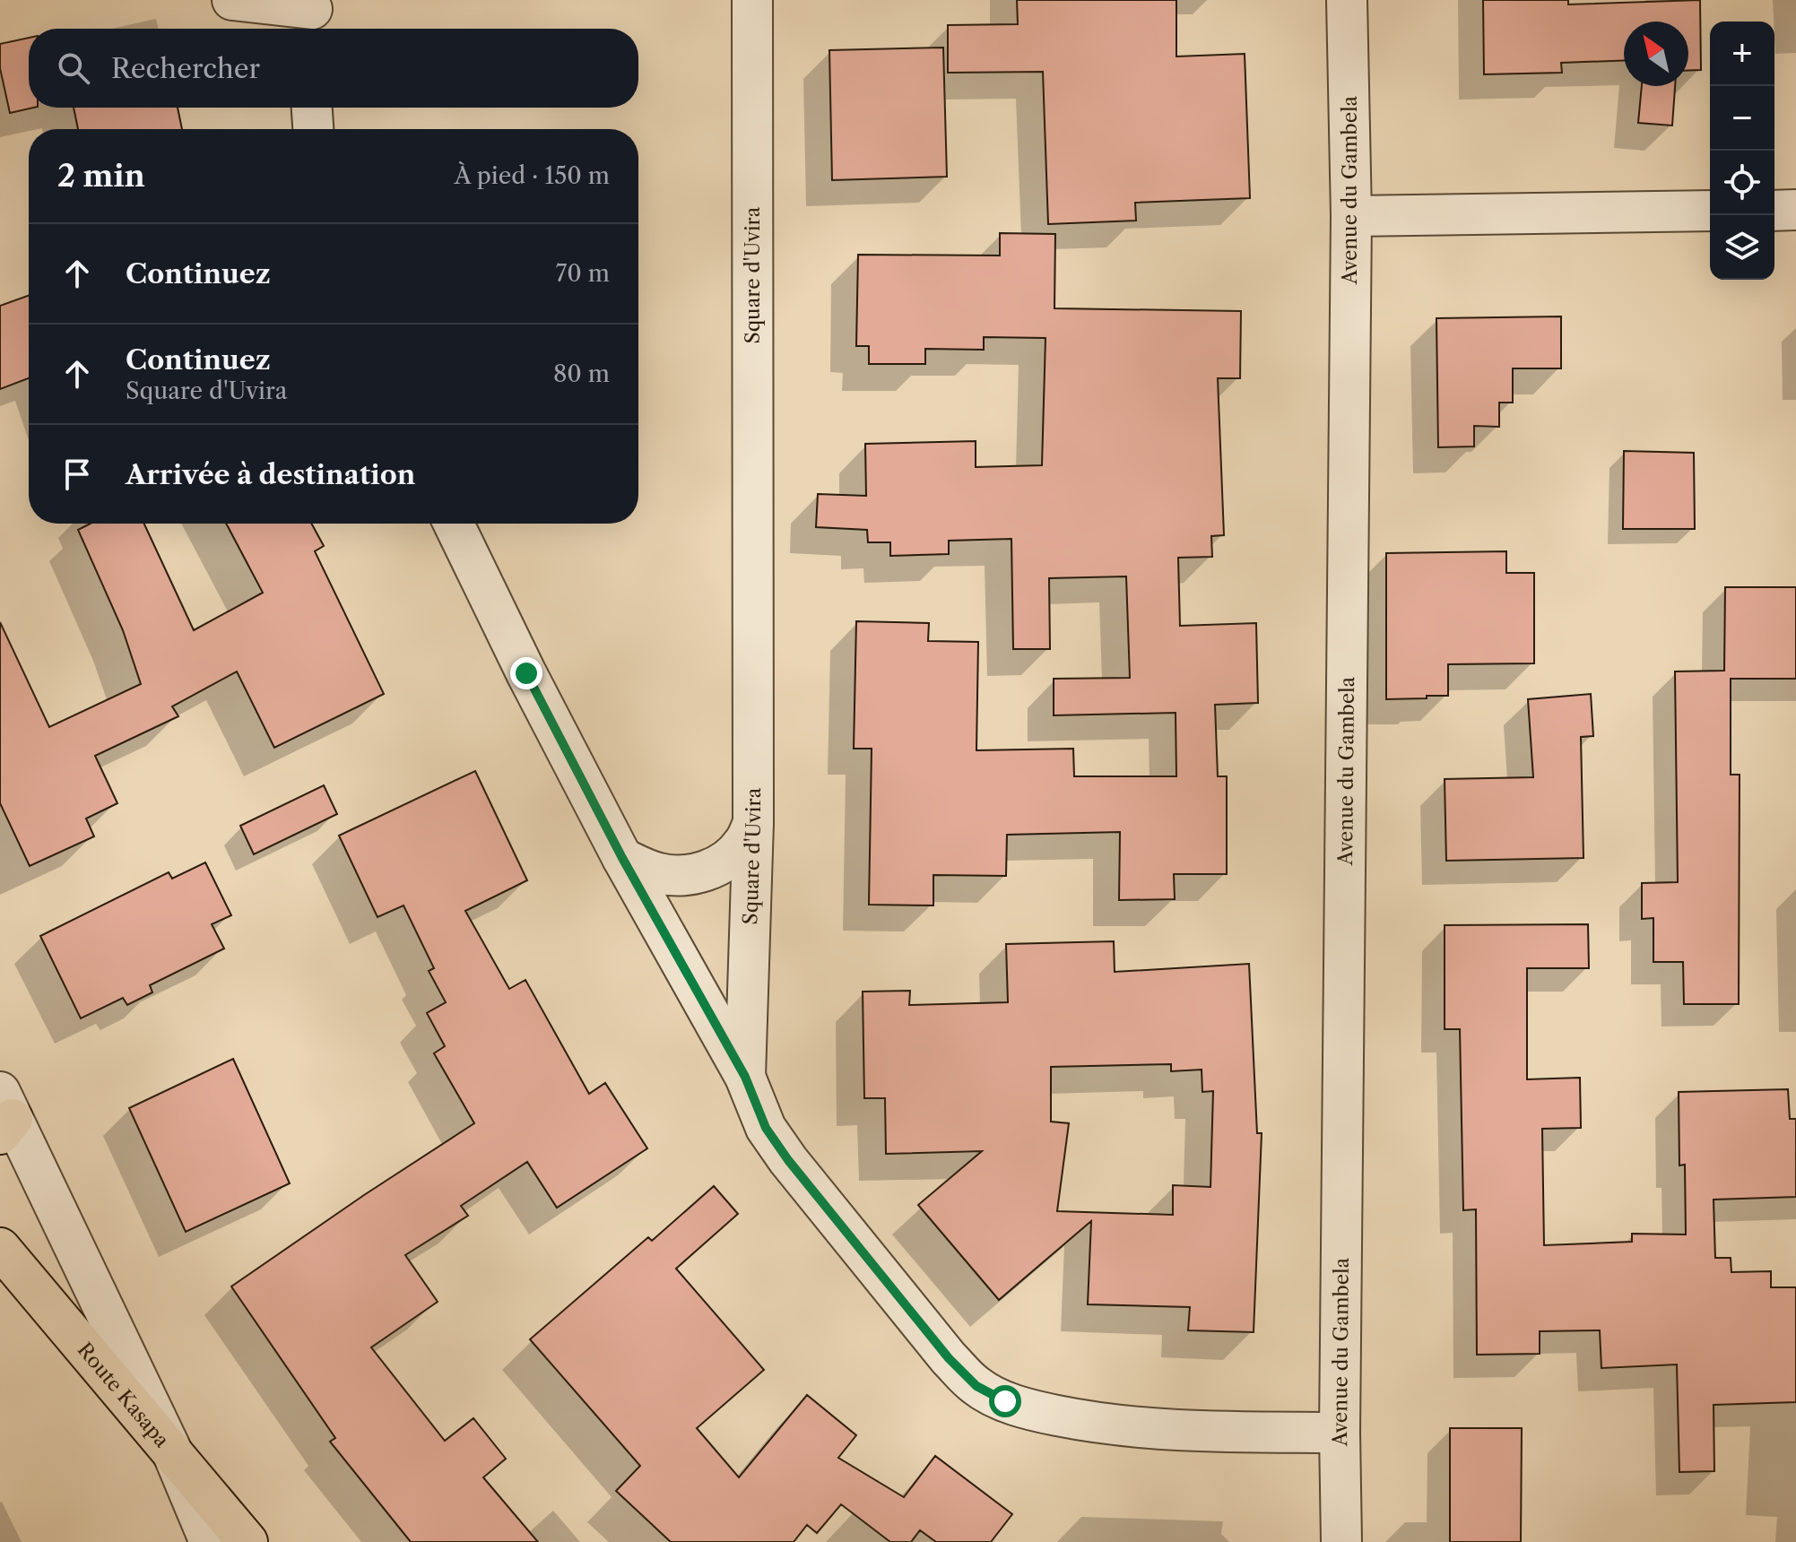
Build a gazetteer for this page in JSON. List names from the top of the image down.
{
  "streets": {
    "main road": ["Route Kasapa"],
    "street": ["Avenue du Gambela", "Square d'Uvira"]
  },
  "north": "top left",
  "page": {
    "map_buttons": ["+", "−"],
    "search": "Rechercher",
    "heading": ["2 min", "À pied · 150 m"],
    "list": [
      ["Continuez", "70 m"],
      ["Continuez", "Square d'Uvira", "80 m"],
      "Arrivée à destination"
    ]
  }
}
